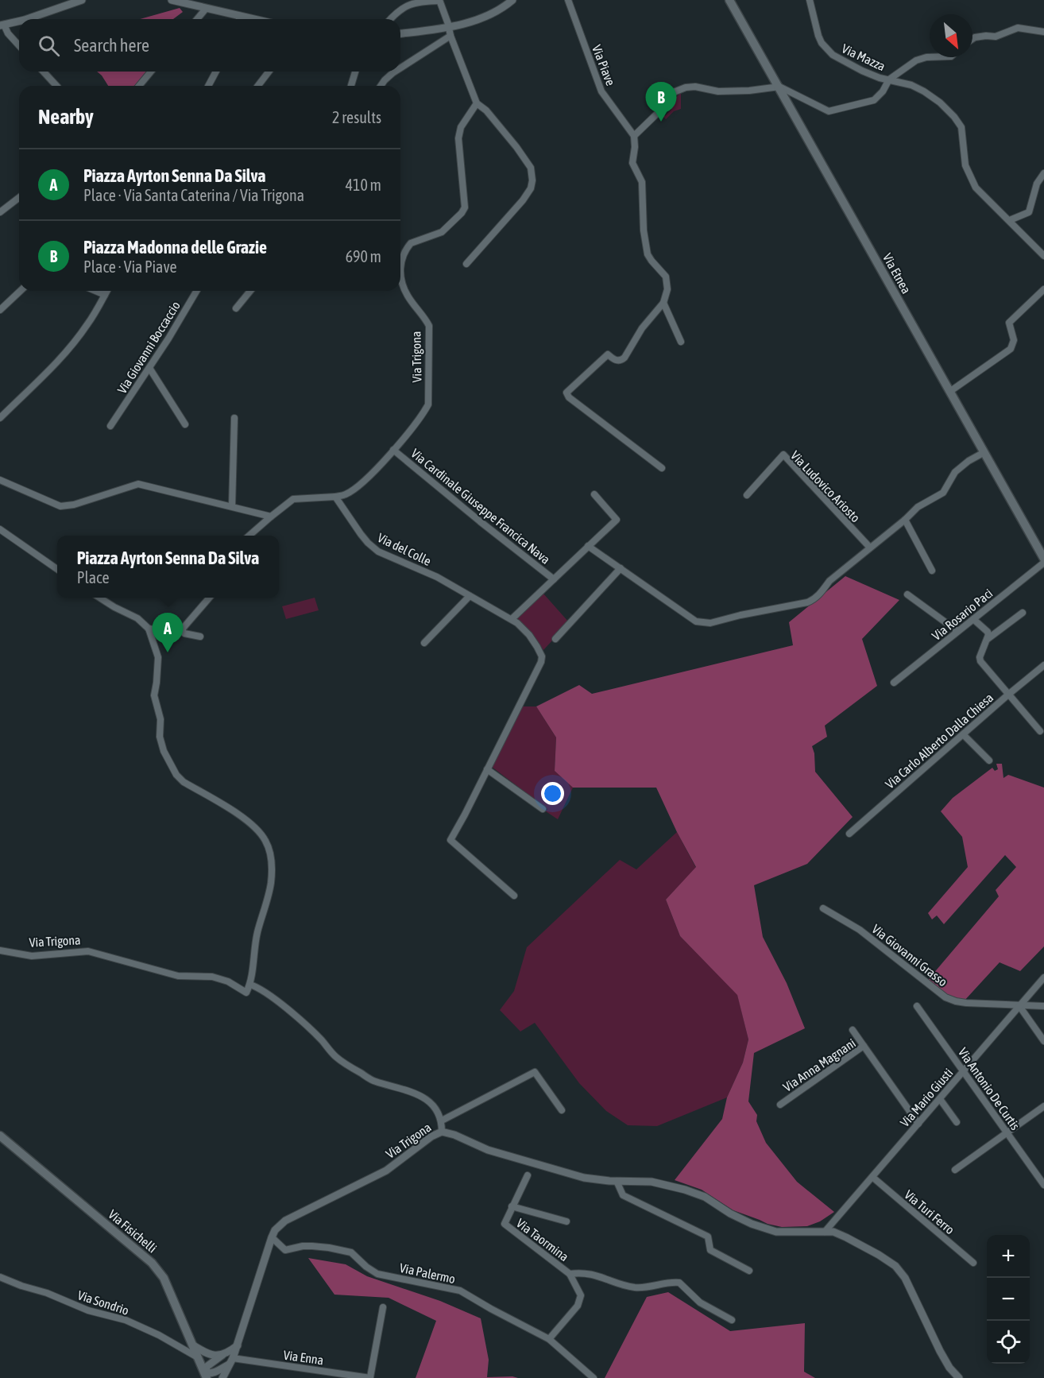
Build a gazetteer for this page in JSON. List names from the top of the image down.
{
  "streets": {
    "main road": ["Via Etnea", "Via Fisichelli"],
    "street": [
      "Via Mazza",
      "Via Piave",
      "Via Giovanni Boccaccio",
      "Via Trigona",
      "Via Ludovico Ariosto",
      "Via Cardinale Giuseppe Francica Nava",
      "Via del Colle",
      "Via Rosario Paci",
      "Via Carlo Alberto Dalla Chiesa",
      "Via Giovanni Grasso",
      "Via Anna Magnani",
      "Via Antonio De Curtis",
      "Via Mario Giusti",
      "Via Turi Ferro",
      "Via Taormina",
      "Via Palermo",
      "Via Sondrio",
      "Via Enna"
    ]
  },
  "crossings": [
    ["Via Trigona", "Via Cardinale Giuseppe Francica Nava"],
    ["Via Trigona", "Via del Colle"],
    ["Via Trigona", "Via Palermo"],
    ["Via Trigona", "Via Enna"],
    ["Via Giovanni Grasso", "Via Mario Giusti"],
    ["Via Anna Magnani", "Via Mario Giusti"],
    ["Via Antonio De Curtis", "Via Mario Giusti"],
    ["Via Mario Giusti", "Via Turi Ferro"],
    ["Via Fisichelli", "Via Sondrio"],
    ["Via Taormina", "Via Palermo"]
  ],
  "north": "bottom right",
  "page": {
    "search": "Search here",
    "pins": ["B", "A"],
    "heading": ["Nearby", "2 results"],
    "list": [
      {
        "mark": "A",
        "name": "Piazza Ayrton Senna Da Silva",
        "note": "Place · Via Santa Caterina / Via Trigona",
        "value": "410 m"
      },
      {
        "mark": "B",
        "name": "Piazza Madonna delle Grazie",
        "note": "Place · Via Piave",
        "value": "690 m"
      }
    ],
    "popup": ["Piazza Ayrton Senna Da Silva", "Place"],
    "map_buttons": ["+", "−"]
  }
}
